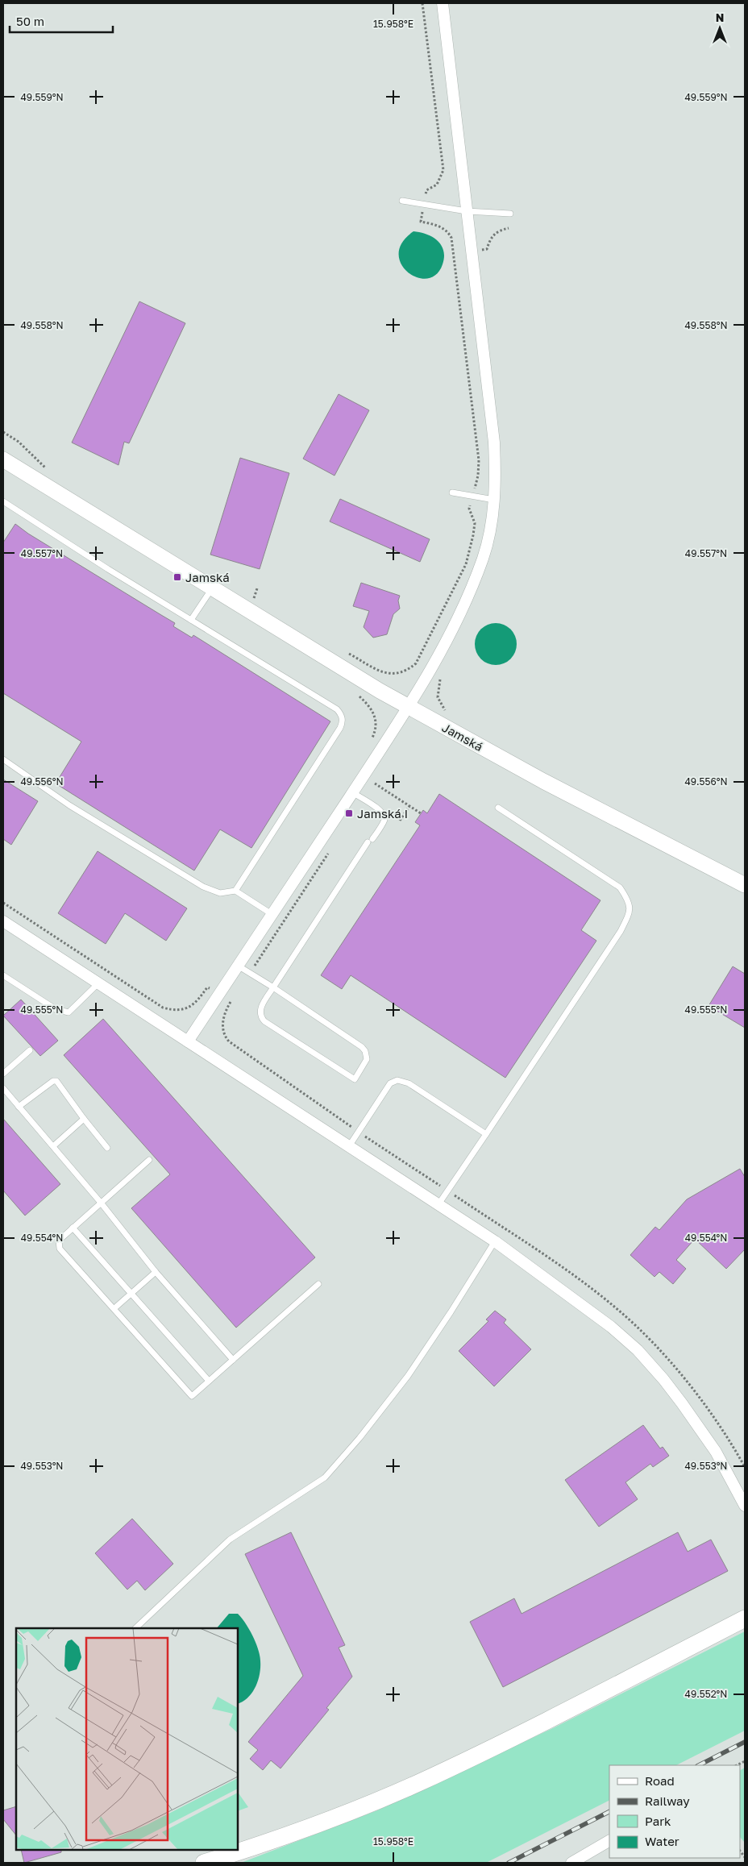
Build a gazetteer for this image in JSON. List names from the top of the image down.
{
  "streets": {
    "street": ["Jamská"]
  },
  "places": {
    "transit": ["Jamská", "Jamská I"]
  },
  "legend": [
    "Road",
    "Railway",
    "Park",
    "Water"
  ],
  "scale_bar": "50 m",
  "north": "top",
  "coordinates": [
    "15.958°E",
    "49.559°N",
    "49.558°N",
    "49.557°N",
    "49.556°N",
    "49.555°N",
    "49.554°N",
    "49.553°N",
    "49.552°N"
  ]
}
